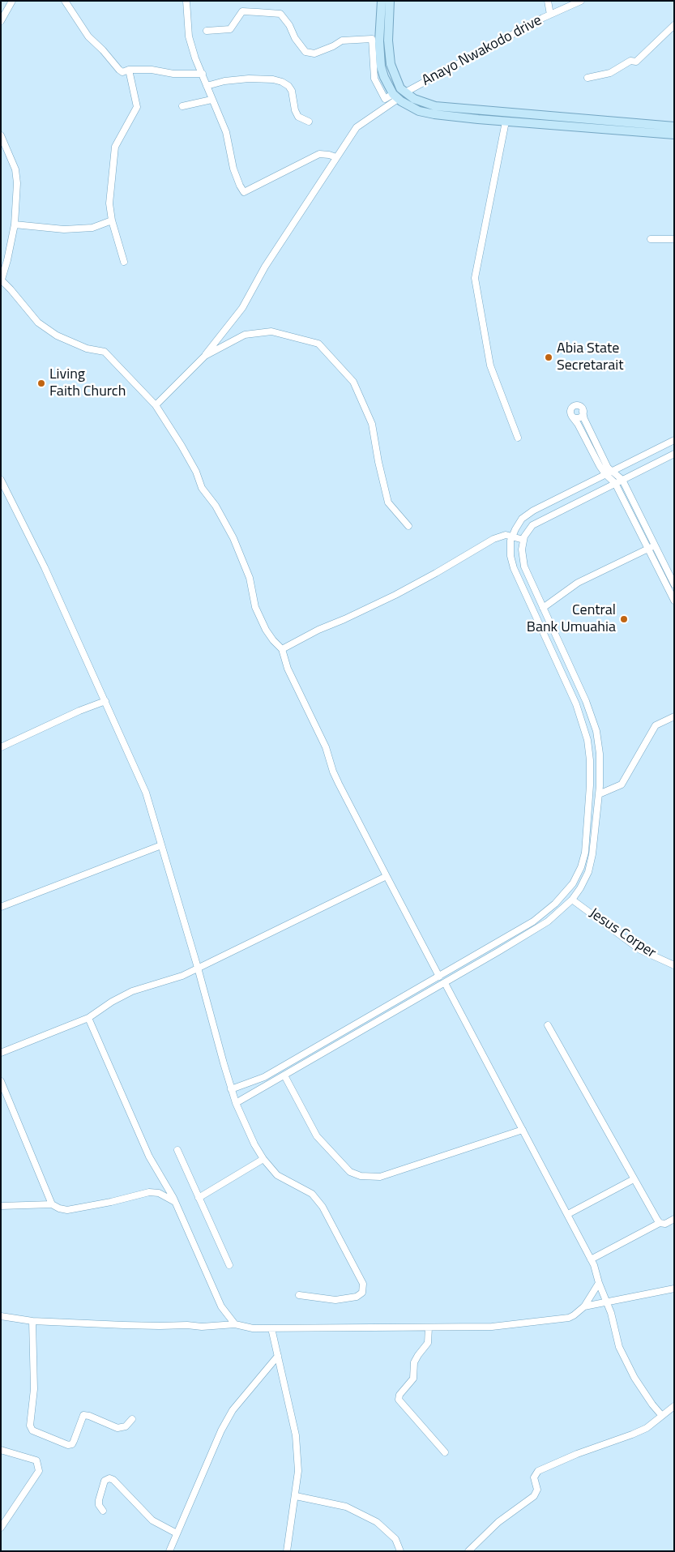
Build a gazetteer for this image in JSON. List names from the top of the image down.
{
  "streets": {
    "street": ["Anayo Nwakodo drive", "Jesus Corper"]
  },
  "places": ["Abia State Secretarait", "Living Faith Church", "Central Bank Umuahia"]
}
